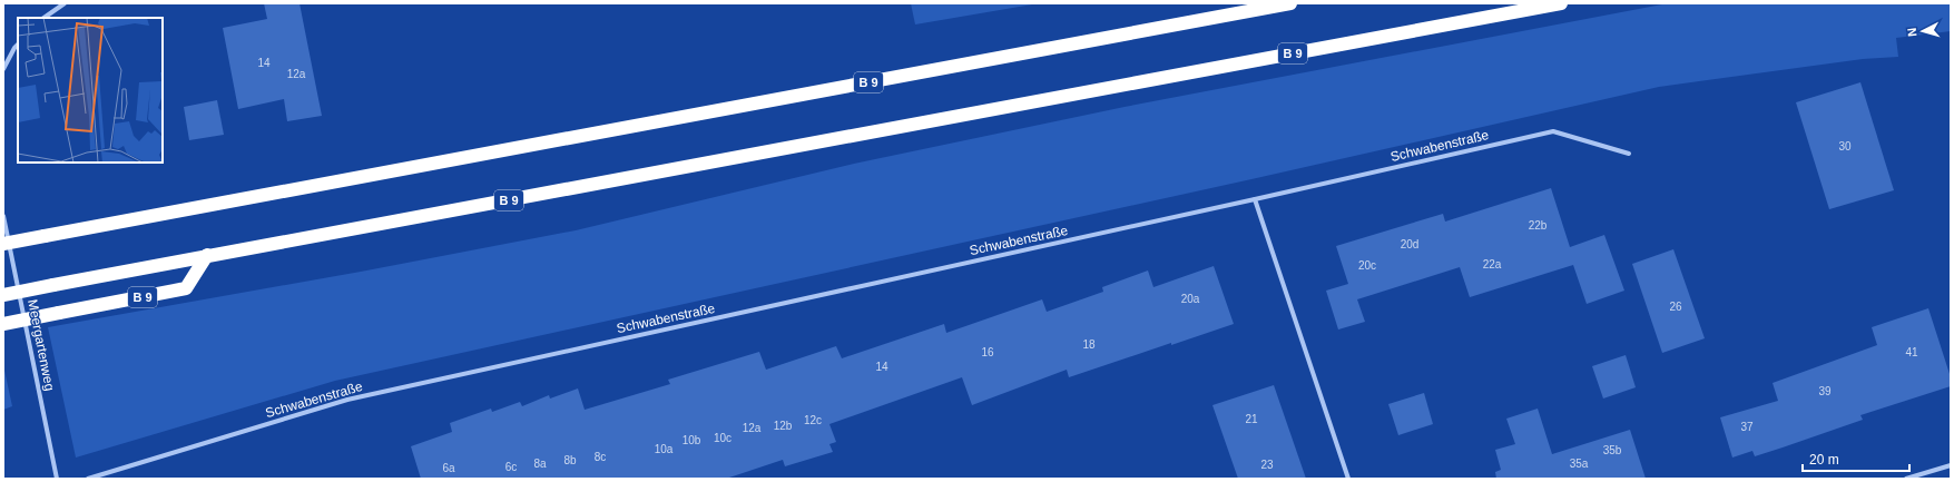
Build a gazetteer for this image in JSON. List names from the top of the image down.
{
  "streets": {
    "highway": ["B 9"],
    "street": ["Schwabenstraße", "Meergartenweg"]
  },
  "house_numbers": [
    "14",
    "12a",
    "30",
    "22b",
    "20d",
    "22a",
    "20c",
    "20a",
    "26",
    "18",
    "16",
    "41",
    "14",
    "39",
    "21",
    "12c",
    "12b",
    "37",
    "12a",
    "10c",
    "10b",
    "10a",
    "35b",
    "8c",
    "8b",
    "8a",
    "35a",
    "23",
    "6c",
    "6a"
  ],
  "scale_bar": "20 m",
  "north": "left"
}
